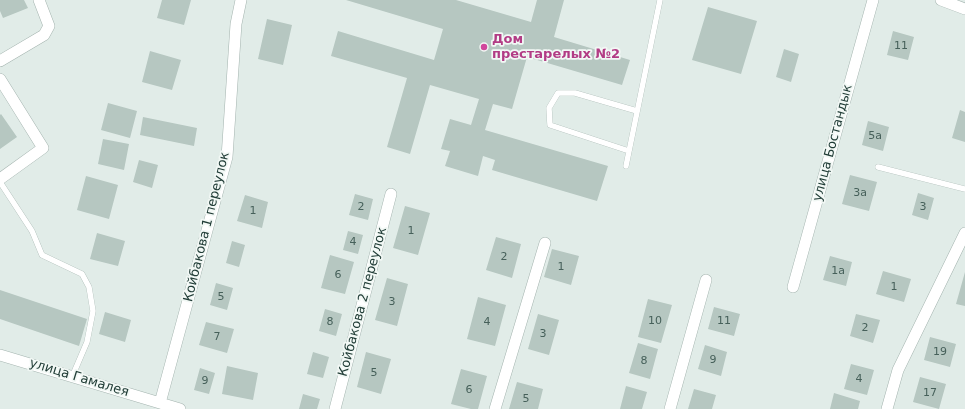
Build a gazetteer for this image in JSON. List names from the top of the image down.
{
  "streets": {
    "street": [
      "улица Бостандык",
      "Койбакова 1 переулок",
      "Койбакова 2 переулок",
      "улица Гамалея"
    ]
  },
  "crossings": [
    ["Койбакова 1 переулок", "улица Гамалея"]
  ],
  "places": ["Дом престарелых №2"],
  "house_numbers": [
    "11",
    "5а",
    "3а",
    "2",
    "3",
    "1",
    "1",
    "4",
    "2",
    "1",
    "1а",
    "6",
    "1",
    "5",
    "3",
    "10",
    "11",
    "8",
    "4",
    "2",
    "3",
    "7",
    "19",
    "9",
    "8",
    "5",
    "4",
    "9",
    "6",
    "17",
    "5"
  ]
}
